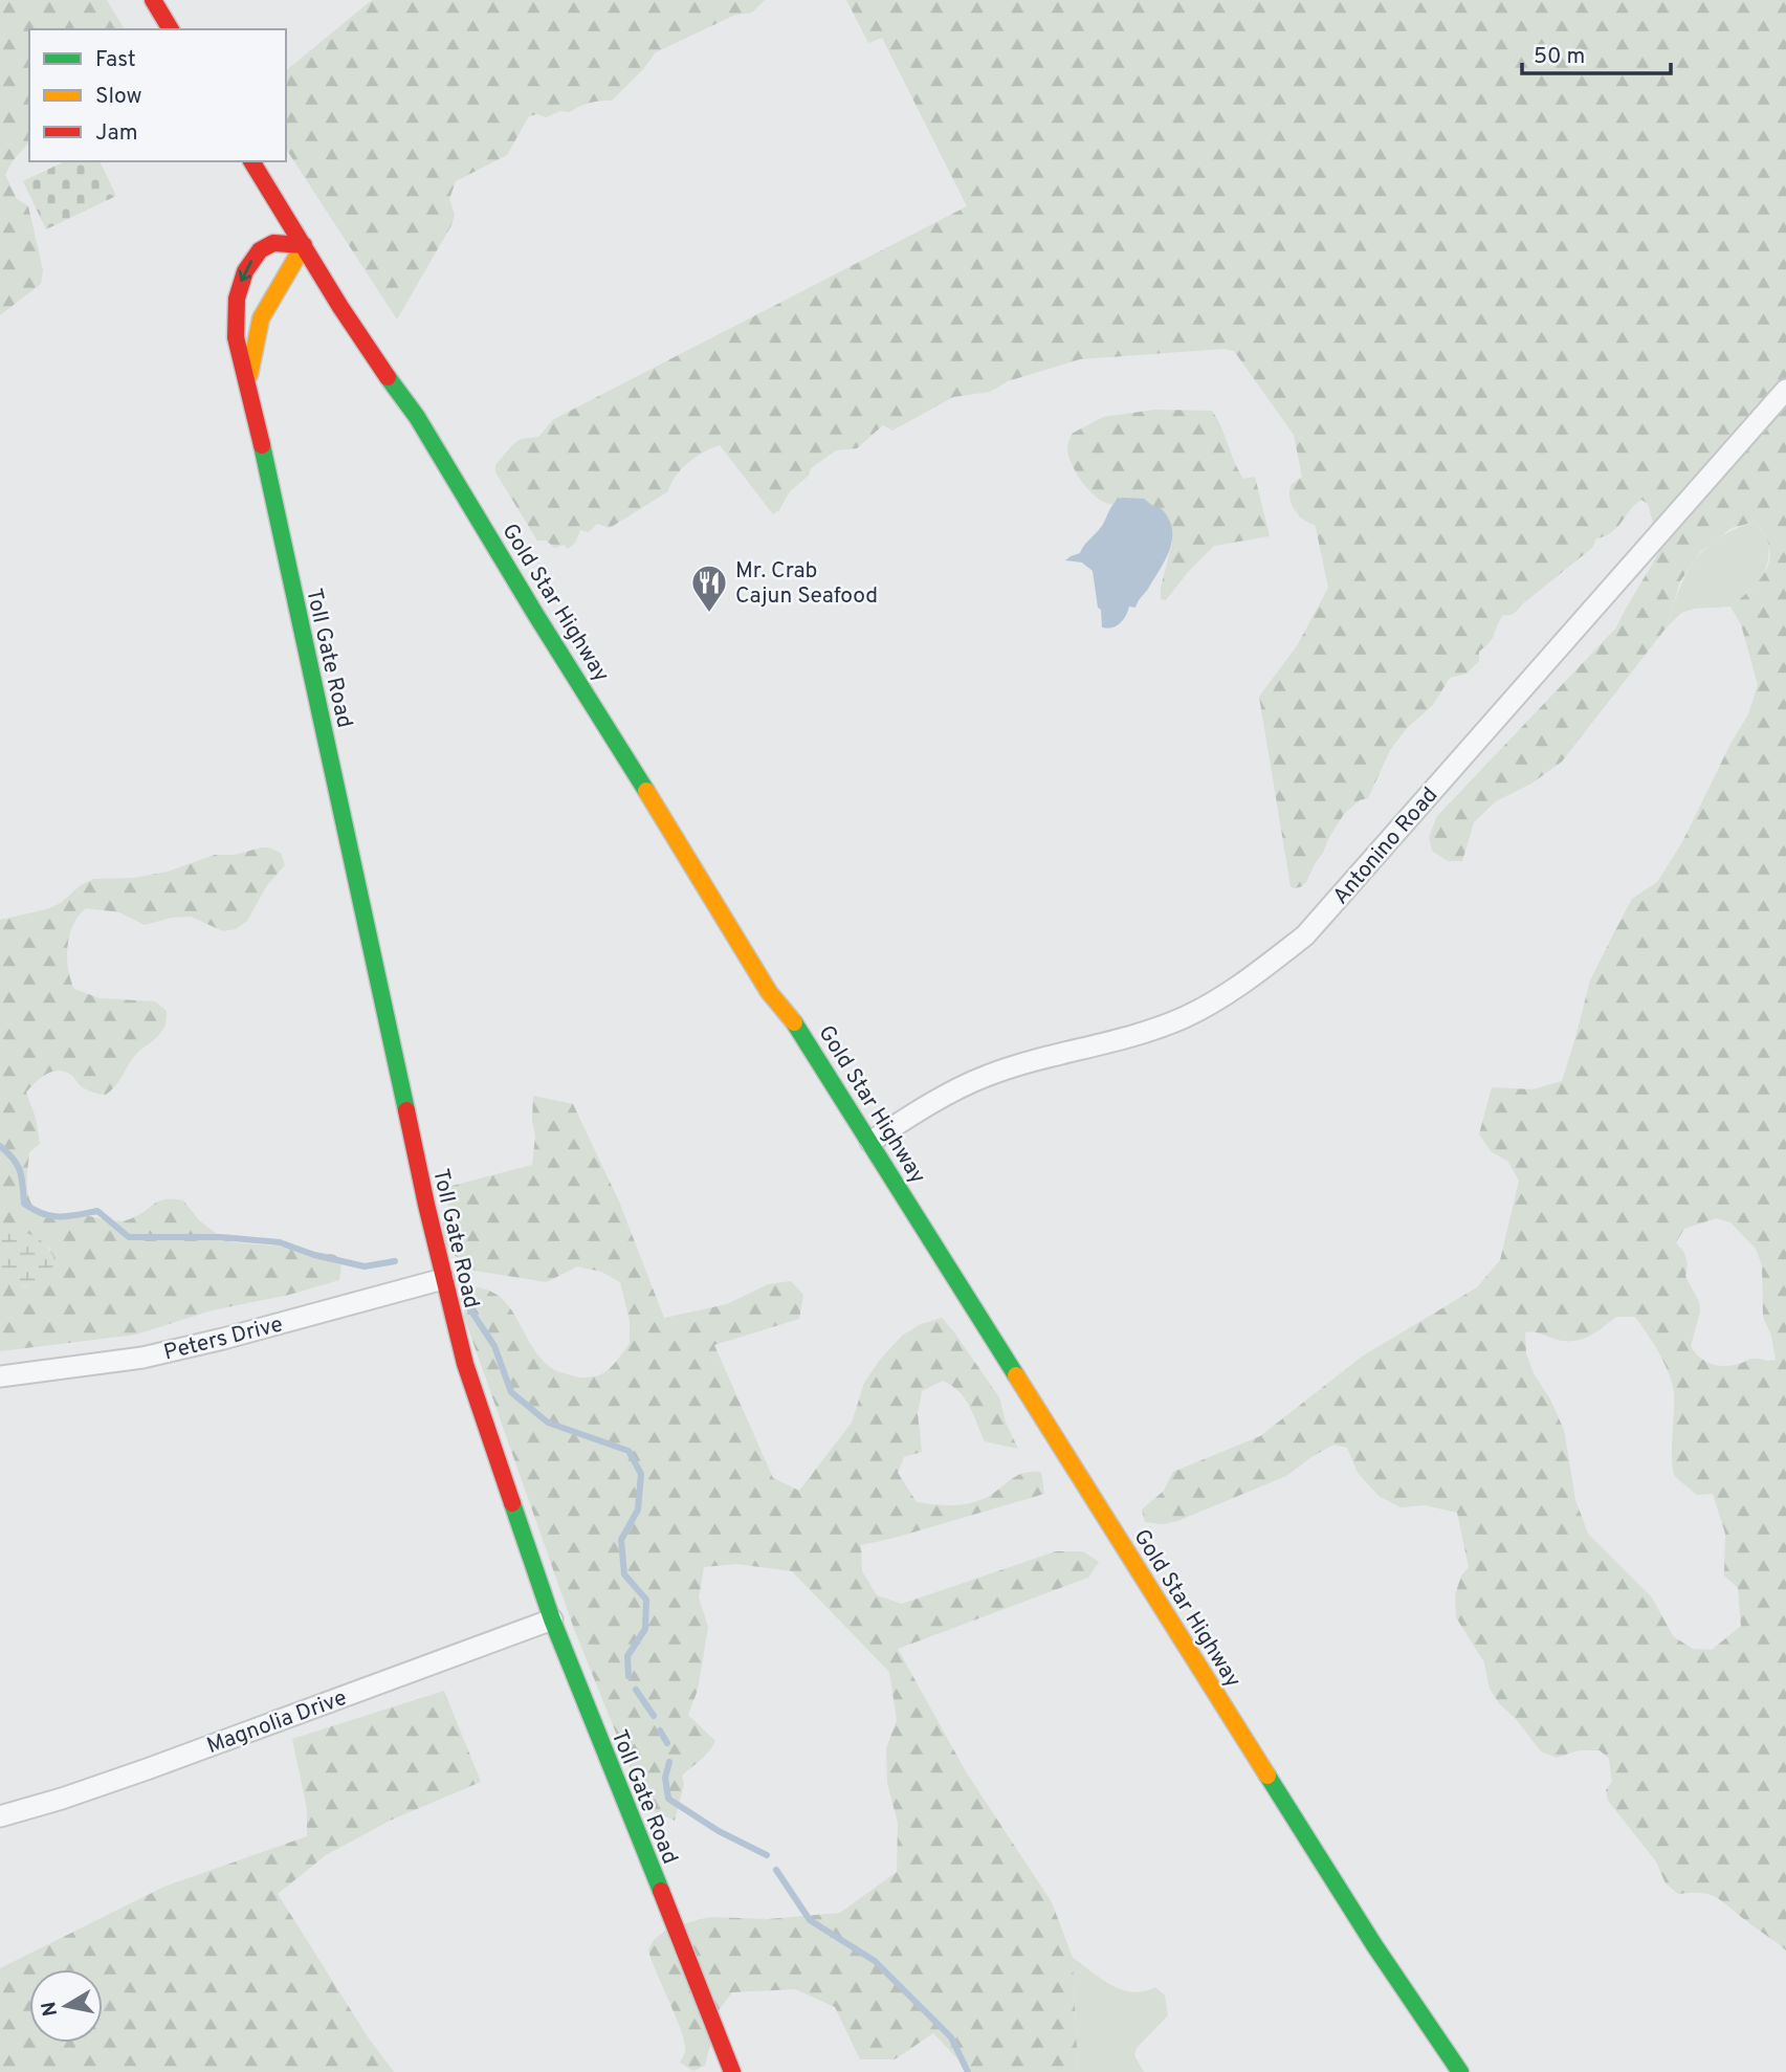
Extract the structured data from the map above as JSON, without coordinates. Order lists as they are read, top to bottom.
{
  "streets": {
    "main road": ["Gold Star Highway", "Toll Gate Road"],
    "street": ["Antonino Road", "Peters Drive", "Magnolia Drive"]
  },
  "crossings": [
    ["Gold Star Highway", "Toll Gate Road"],
    ["Gold Star Highway", "Antonino Road"],
    ["Toll Gate Road", "Peters Drive"],
    ["Toll Gate Road", "Magnolia Drive"]
  ],
  "places": {
    "restaurant": ["Mr. Crab Cajun Seafood"]
  },
  "legend": ["Fast", "Slow", "Jam"],
  "scale_bar": "50 m",
  "north": "left"
}
